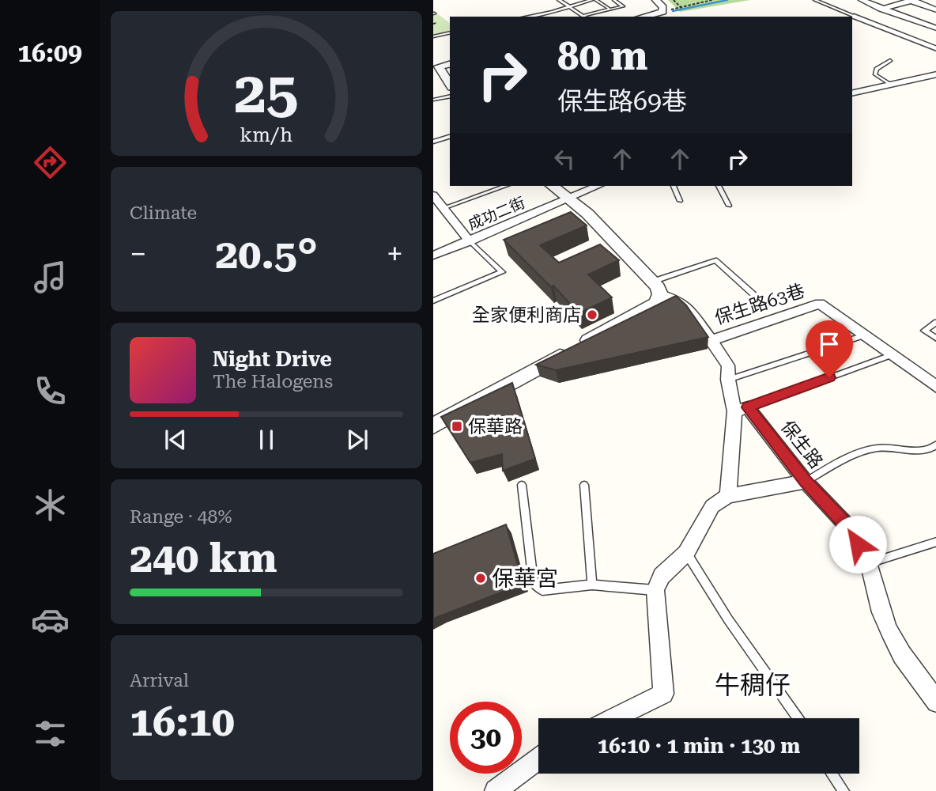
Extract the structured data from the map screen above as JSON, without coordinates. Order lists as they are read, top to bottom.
{
  "streets": {
    "street": ["成功二街", "保生路63巷", "保生路"]
  },
  "crossings": [
    ["成功二街", "保生路"],
    ["保生路63巷", "保生路"]
  ],
  "districts": ["牛稠仔"],
  "places": {
    "other": ["全家便利商店", "保華宮"],
    "transit": ["保華路"]
  },
  "page": {
    "tabs": "16:09",
    "turn": ["80 m", "保生路69巷"],
    "tile": [
      "Climate",
      ["Range · 48%", "240 km"],
      ["Arrival", "16:10"]
    ],
    "heat": ["−", "20.5°", "+"],
    "song": ["Night Drive", "The Halogens"],
    "limit": "30",
    "trip": "16:10 · 1 min · 130 m",
    "gauge": ["25", "km/h"]
  }
}
